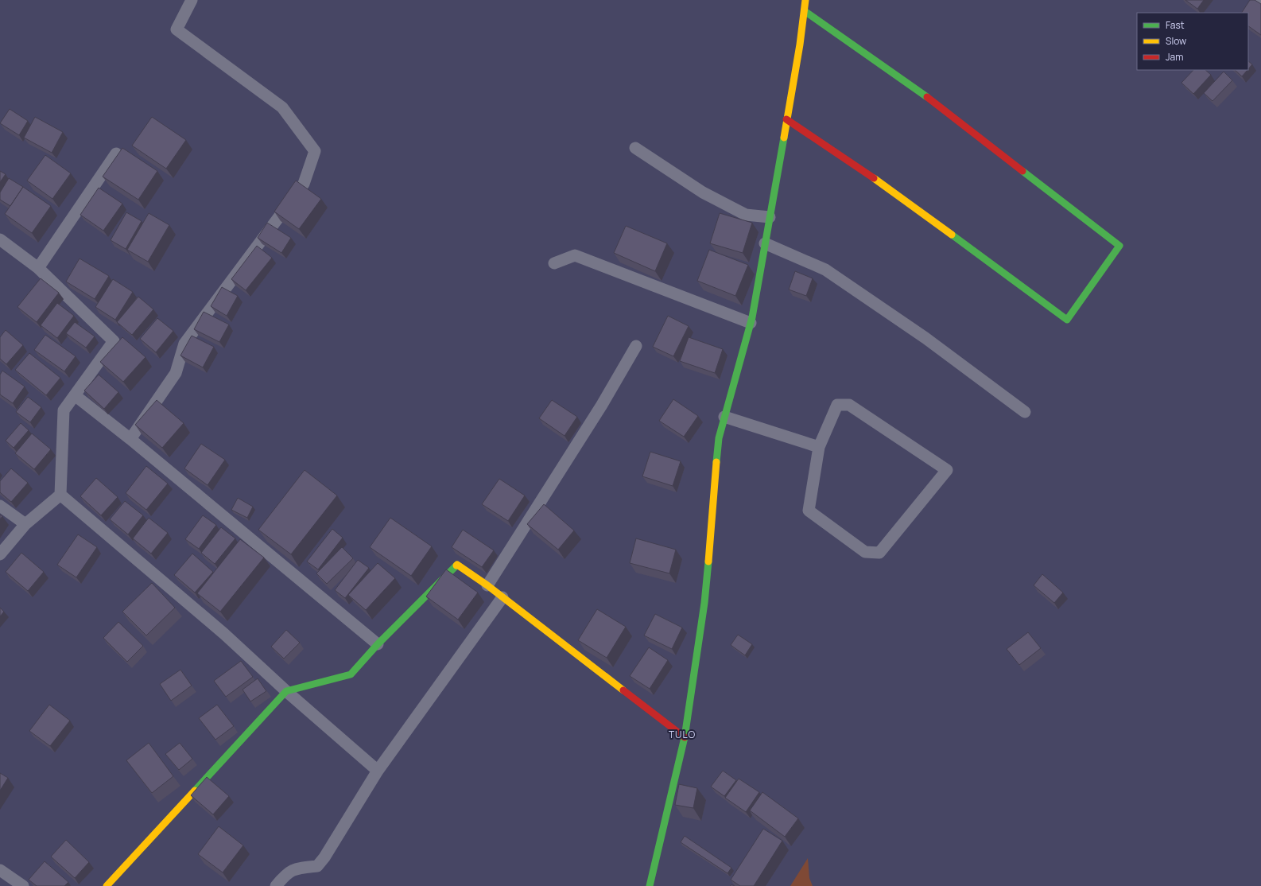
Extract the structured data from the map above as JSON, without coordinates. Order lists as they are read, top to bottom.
{
  "districts": ["TULO"],
  "legend": ["Fast", "Slow", "Jam"]
}
